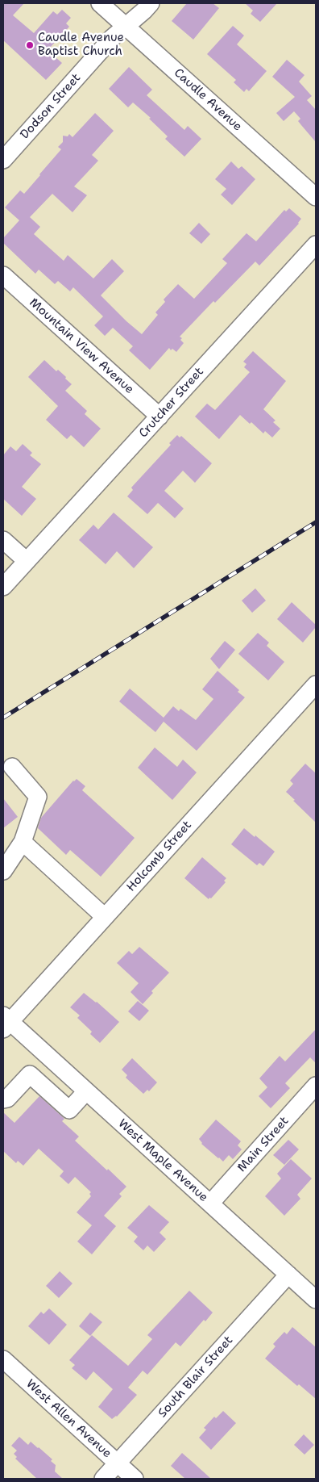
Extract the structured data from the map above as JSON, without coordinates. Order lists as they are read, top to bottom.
{
  "streets": {
    "street": [
      "Caudle Avenue",
      "Dodson Street",
      "Mountain View Avenue",
      "Crutcher Street",
      "Holcomb Street",
      "Main Street",
      "West Maple Avenue",
      "South Blair Street",
      "West Allen Avenue"
    ]
  },
  "crossings": [
    ["Caudle Avenue", "Dodson Street"],
    ["Mountain View Avenue", "Crutcher Street"],
    ["Holcomb Street", "West Maple Avenue"],
    ["Main Street", "West Maple Avenue"],
    ["West Maple Avenue", "South Blair Street"],
    ["South Blair Street", "West Allen Avenue"]
  ],
  "places": ["Caudle Avenue Baptist Church"]
}
